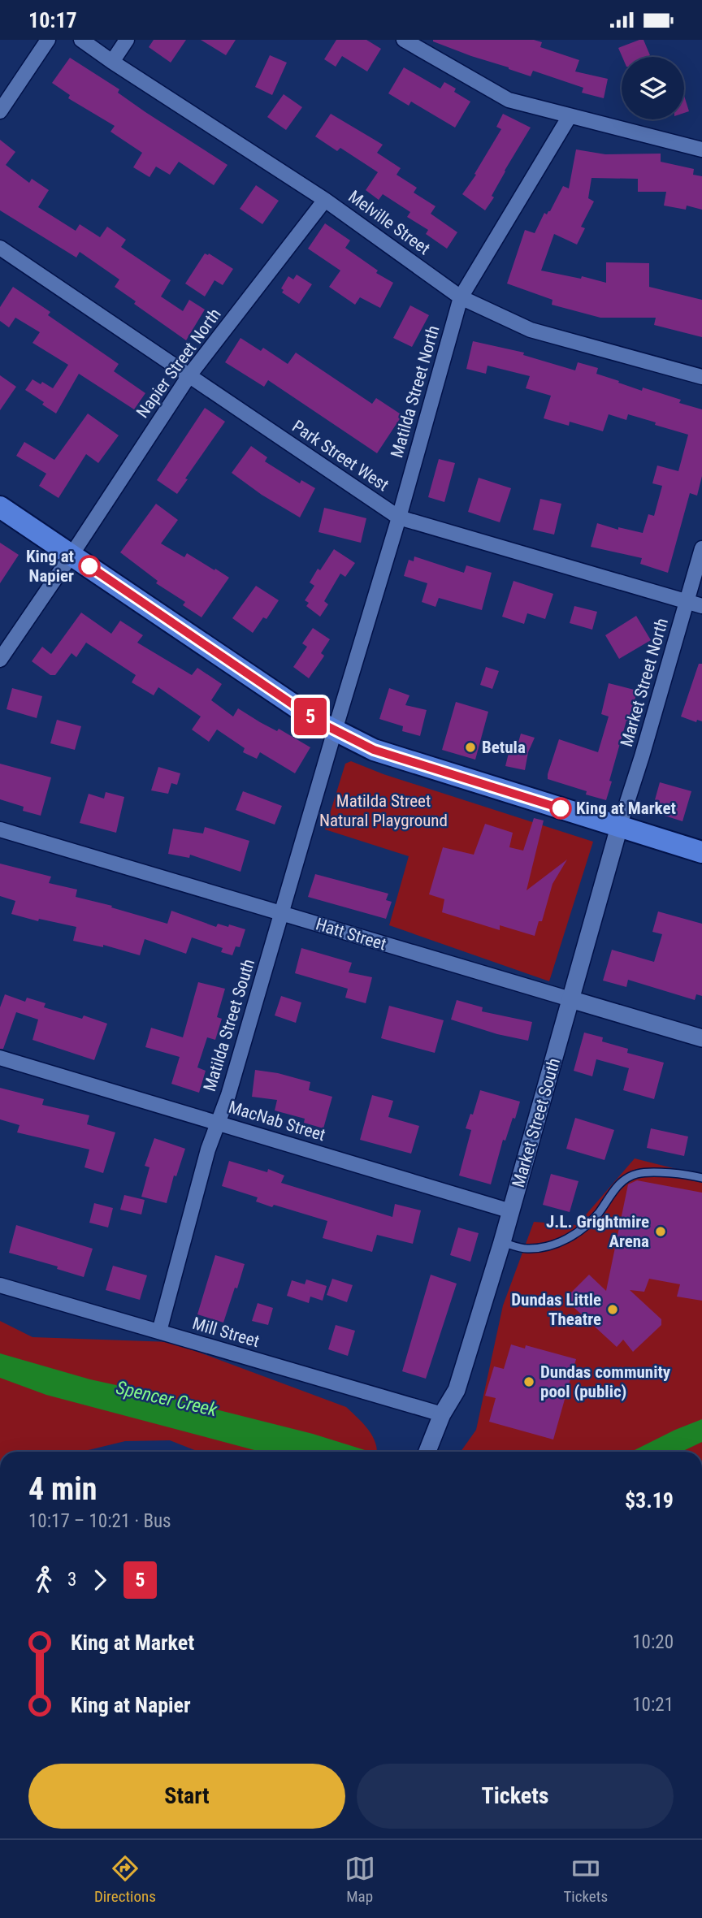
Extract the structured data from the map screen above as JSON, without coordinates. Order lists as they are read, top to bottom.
{
  "streets": {
    "street": [
      "Melville Street",
      "Napier Street North",
      "Matilda Street North",
      "Park Street West",
      "Market Street North",
      "Hatt Street",
      "Matilda Street South",
      "MacNab Street",
      "Market Street South",
      "Mill Street"
    ]
  },
  "crossings": [
    ["Melville Street", "Napier Street North"],
    ["Melville Street", "Matilda Street North"],
    ["Napier Street North", "Park Street West"],
    ["Matilda Street North", "Park Street West"],
    ["Matilda Street North", "Matilda Street South"],
    ["Park Street West", "Market Street North"],
    ["Market Street North", "Market Street South"],
    ["Hatt Street", "Matilda Street South"],
    ["Hatt Street", "Market Street South"],
    ["Matilda Street South", "MacNab Street"],
    ["Matilda Street South", "Mill Street"],
    ["MacNab Street", "Market Street South"],
    ["Market Street South", "Mill Street"]
  ],
  "water": ["Spencer Creek"],
  "parks": ["Matilda Street Natural Playground"],
  "places": [
    "King at Napier",
    "Betula",
    "King at Market",
    "J.L. Grightmire Arena",
    "Dundas Little Theatre",
    "Dundas community pool (public)"
  ],
  "lines": ["bus line 5"],
  "page": {
    "status": "10:17",
    "on_map": "5",
    "heading": ["4 min", "10:17 – 10:21 · Bus", "$3.19"],
    "legs": ["3", "5"],
    "list": [
      {
        "name": "King at Market",
        "value": "10:20"
      },
      {
        "name": "King at Napier",
        "value": "10:21"
      }
    ],
    "buttons": ["Start", "Tickets"],
    "tabs": ["Directions", "Map", "Tickets"]
  }
}
